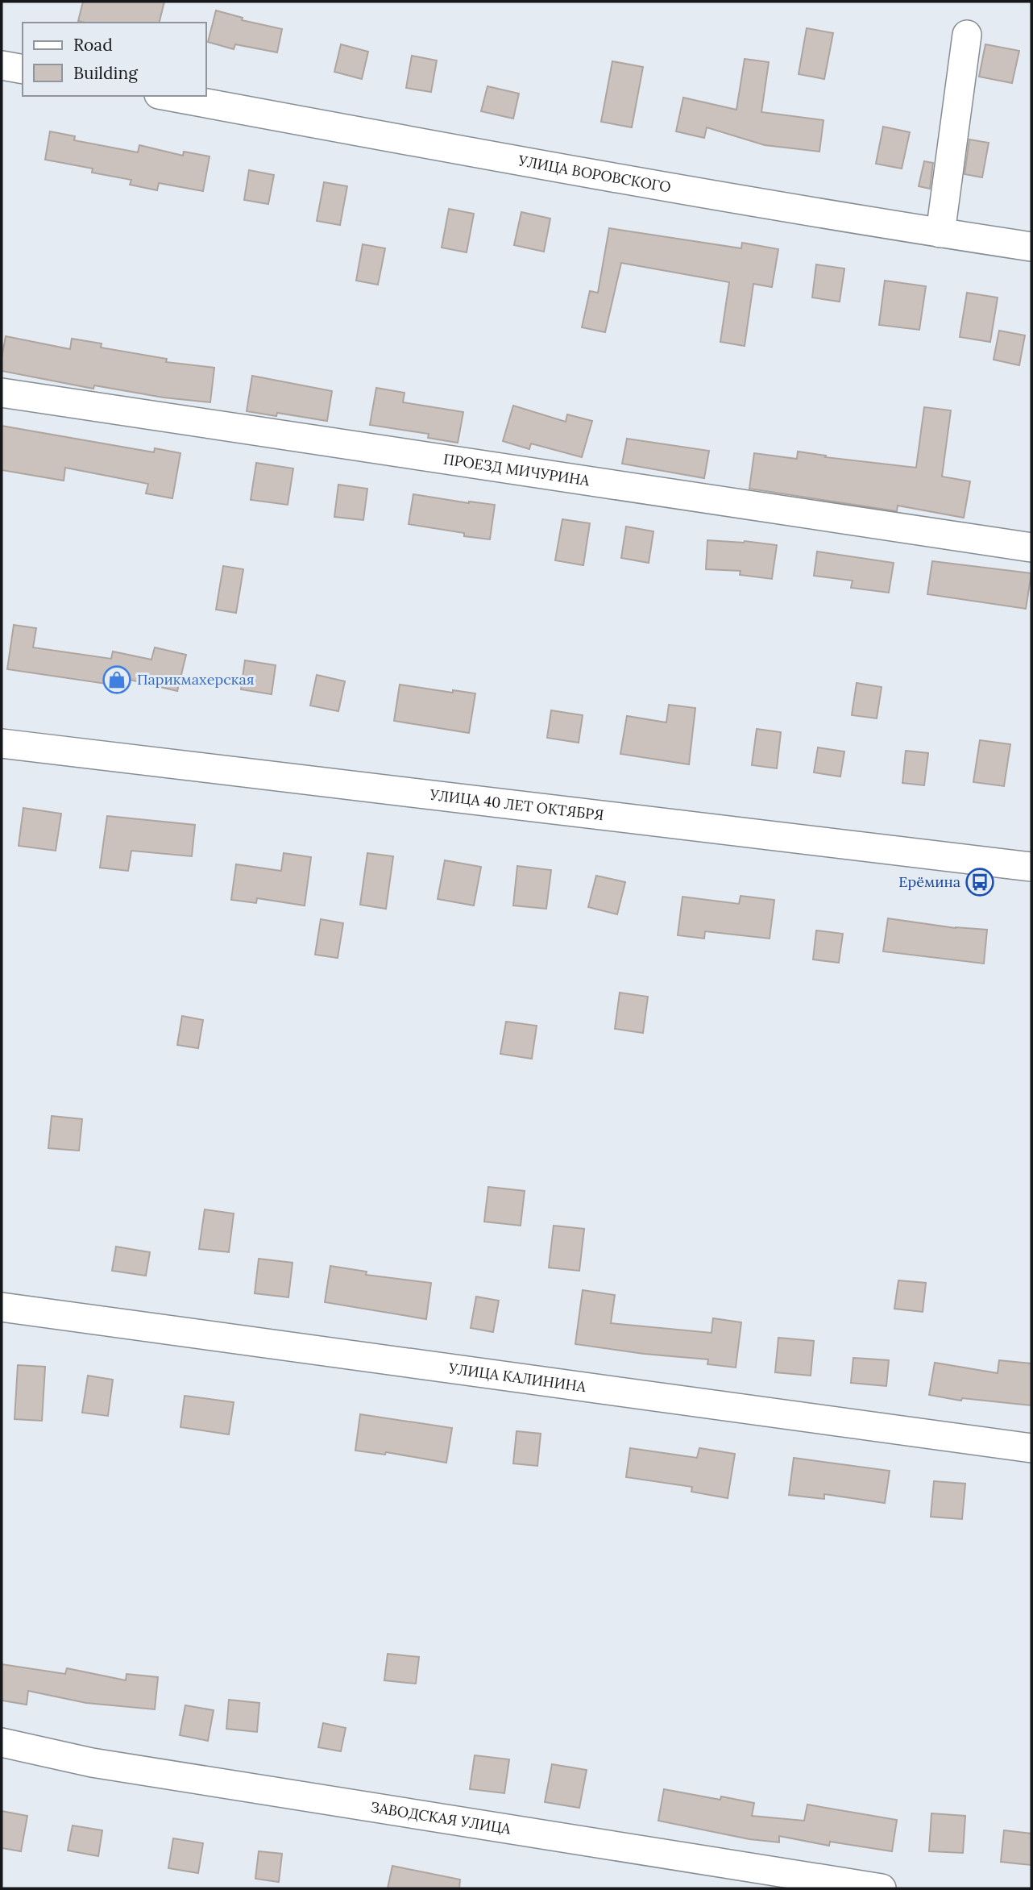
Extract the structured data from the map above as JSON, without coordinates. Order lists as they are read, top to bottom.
{
  "streets": {
    "street": [
      "УЛИЦА ВОРОВСКОГО",
      "ПРОЕЗД МИЧУРИНА",
      "УЛИЦА 40 ЛЕТ ОКТЯБРЯ",
      "УЛИЦА КАЛИНИНА",
      "ЗАВОДСКАЯ УЛИЦА"
    ]
  },
  "places": {
    "shop": ["Парикмахерская"],
    "bus stop": ["Ерёмина"]
  },
  "legend": ["Road", "Building"]
}
